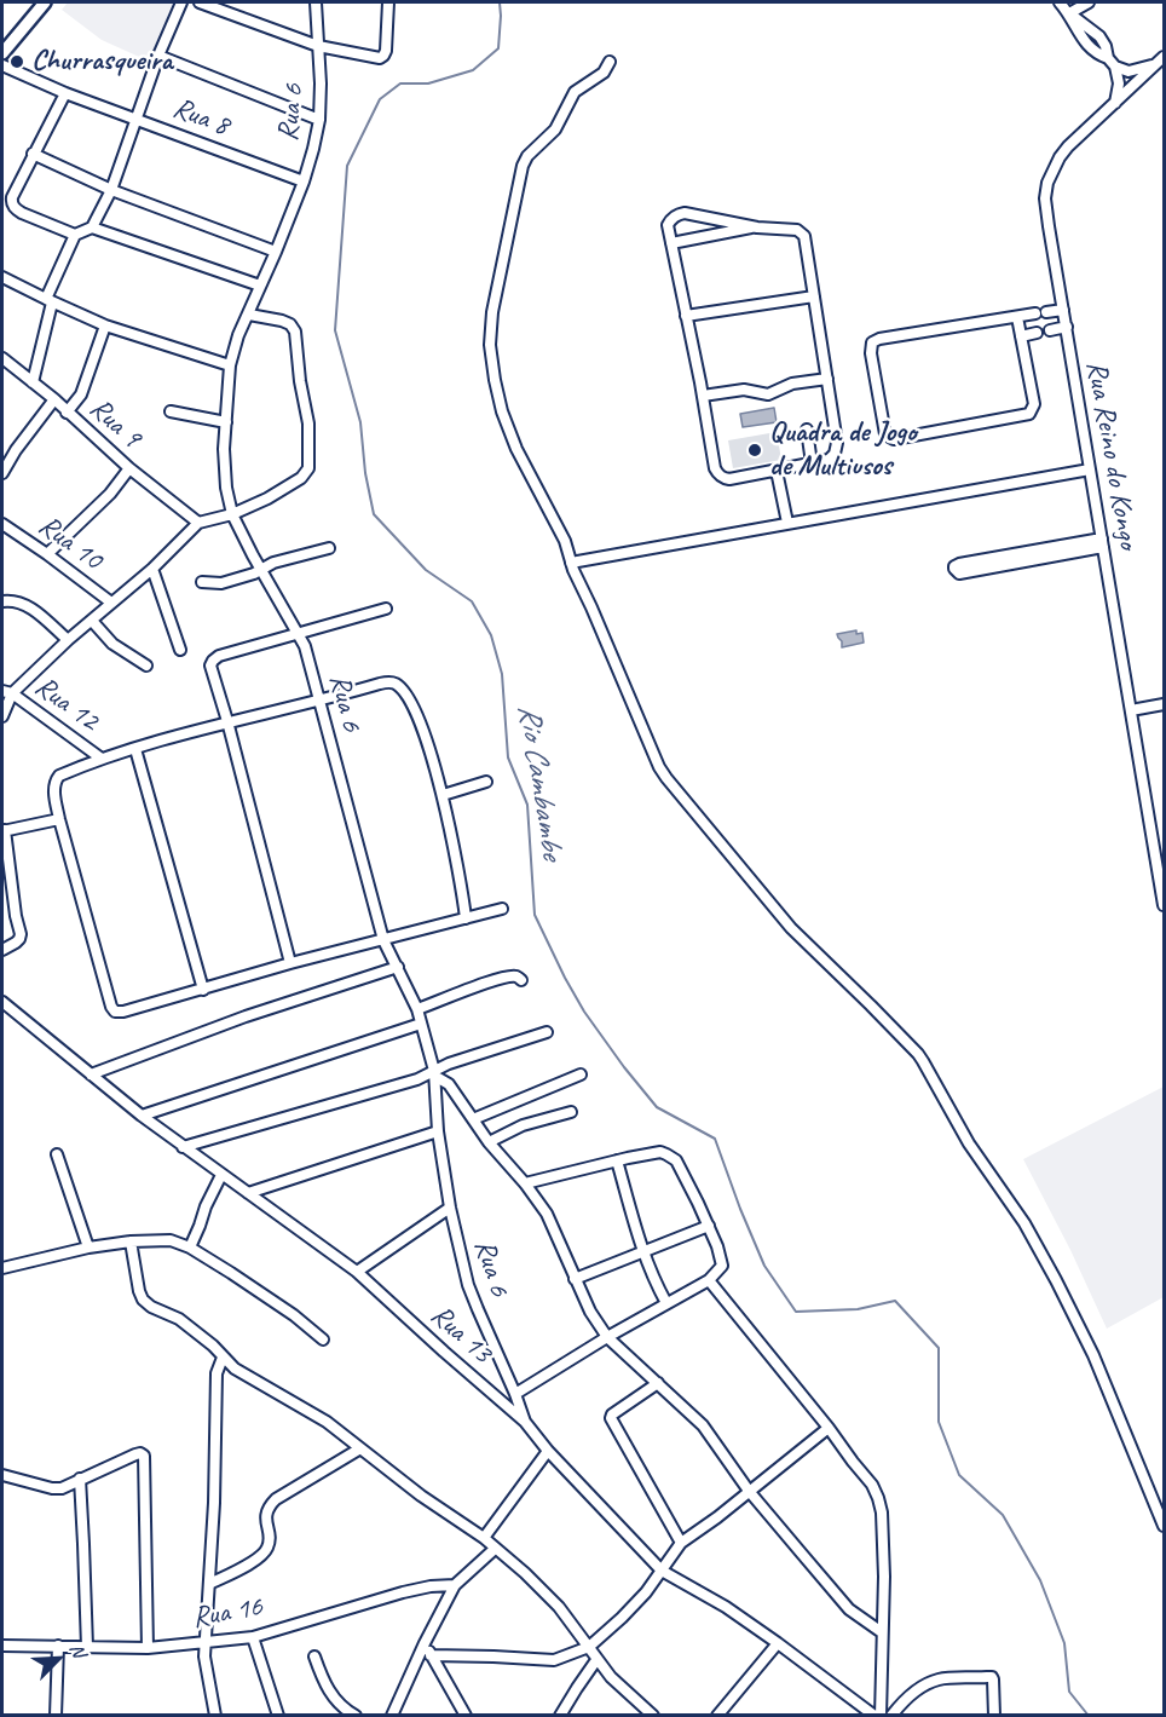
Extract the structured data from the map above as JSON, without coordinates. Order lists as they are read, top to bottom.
{
  "streets": {
    "street": [
      "Rua 6",
      "Rua 8",
      "Rua 9",
      "Rua Reino do Kongo",
      "Rua 10",
      "Rua 12",
      "Rua 13",
      "Rua 16"
    ]
  },
  "crossings": [
    ["Rua 6", "Rua 8"],
    ["Rua 6", "Rua 13"]
  ],
  "water": ["Rio Cambambe"],
  "places": ["Churrasqueira", "Quadra de Jogo de Multiusos"],
  "north": "top right"
}
